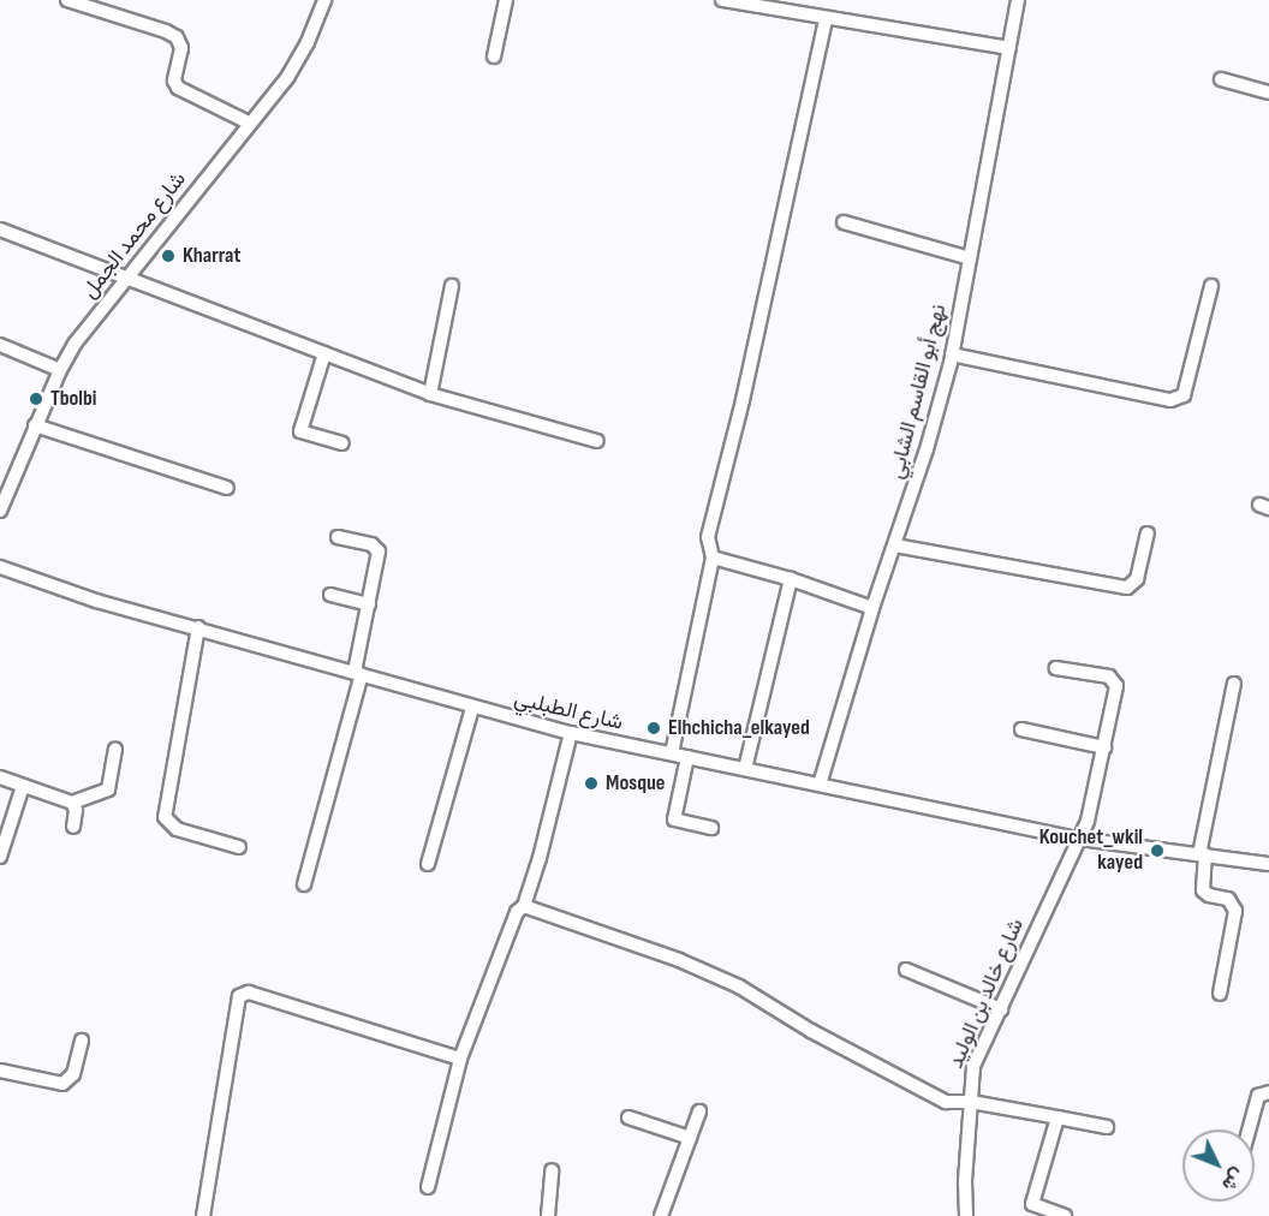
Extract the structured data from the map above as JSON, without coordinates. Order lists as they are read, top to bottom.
{
  "streets": {
    "street": [
      "شارع محمد الجمل",
      "نهج أبو القاسم الشابي",
      "شارع الطبلبي",
      "شارع خالد بن الوليد"
    ]
  },
  "crossings": [
    ["نهج أبو القاسم الشابي", "شارع الطبلبي"],
    ["شارع الطبلبي", "شارع خالد بن الوليد"]
  ],
  "places": [
    "Kharrat",
    "Tbolbi",
    "Elhchicha_elkayed",
    "Mosque",
    "Kouchet_wkil kayed"
  ],
  "north": "bottom right"
}
